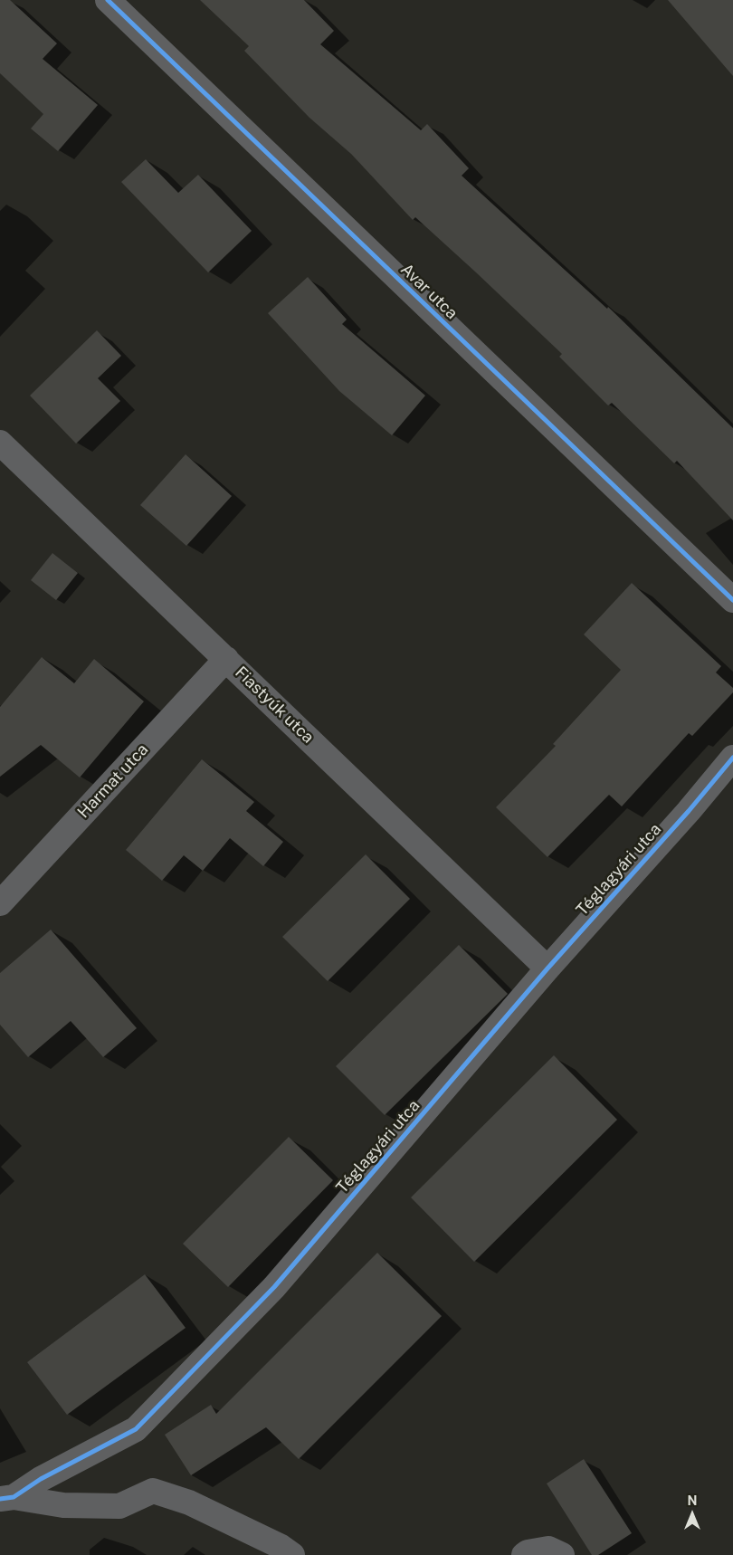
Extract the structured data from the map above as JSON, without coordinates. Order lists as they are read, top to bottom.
{
  "streets": {
    "street": [
      "Avar utca",
      "Fiastyúk utca",
      "Harmat utca",
      "Téglagyári utca"
    ]
  },
  "crossings": [
    ["Fiastyúk utca", "Harmat utca"],
    ["Fiastyúk utca", "Téglagyári utca"]
  ],
  "north": "top"
}
